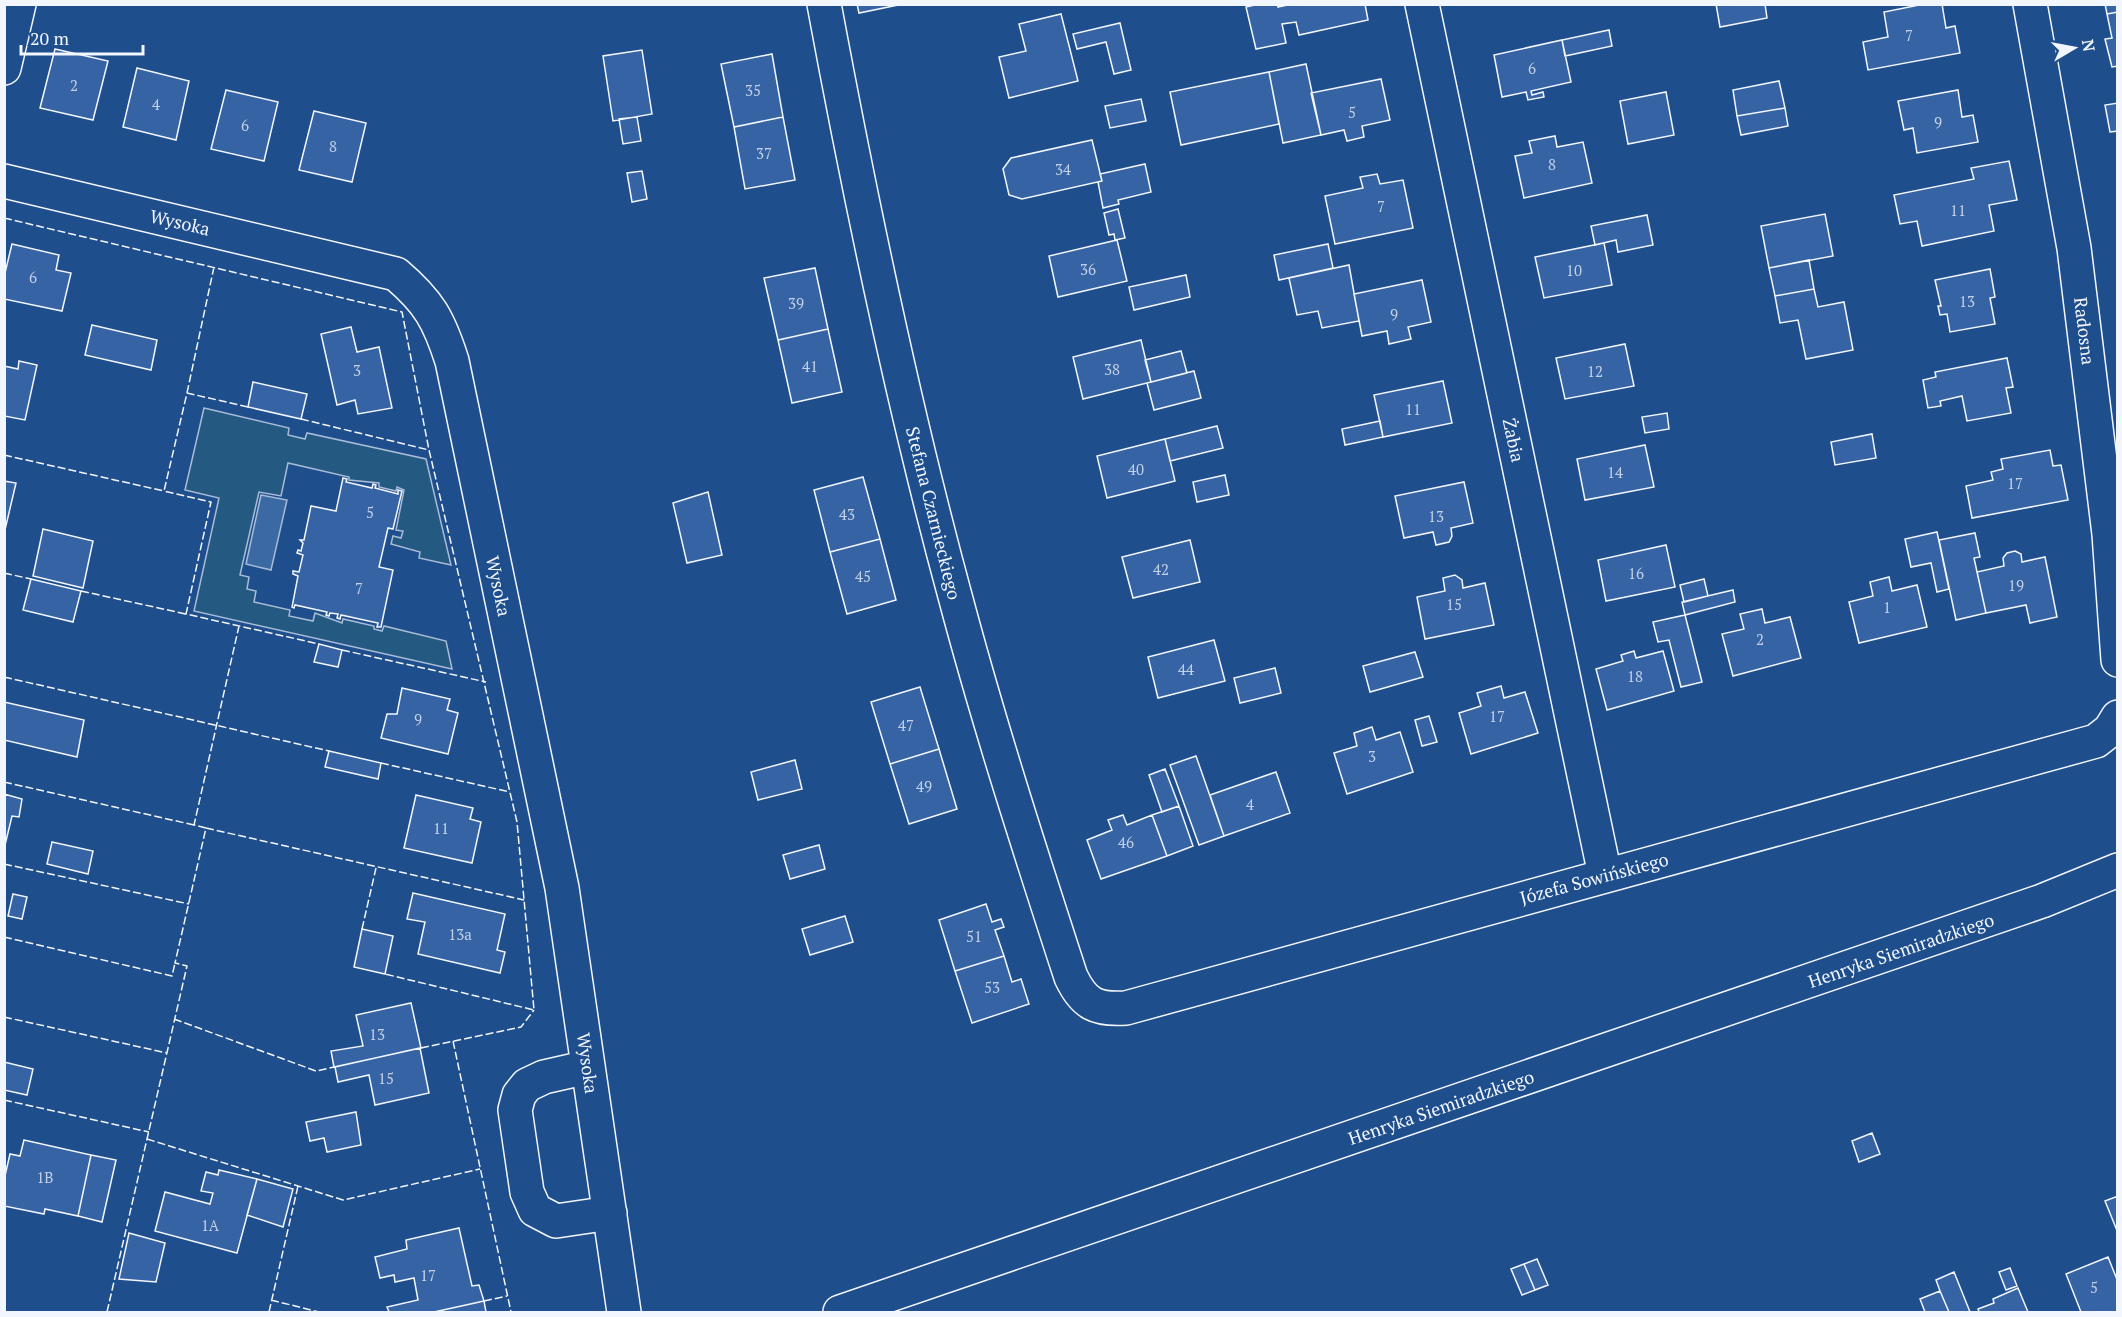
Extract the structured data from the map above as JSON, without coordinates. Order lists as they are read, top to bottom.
{
  "streets": {
    "street": [
      "Wysoka",
      "Radosna",
      "Żabia",
      "Stefana Czarnieckiego",
      "Józefa Sowińskiego",
      "Henryka Siemiradzkiego"
    ]
  },
  "crossings": [
    ["Żabia", "Józefa Sowińskiego"],
    ["Stefana Czarnieckiego", "Józefa Sowińskiego"]
  ],
  "house_numbers": [
    "7",
    "6",
    "2",
    "35",
    "4",
    "5",
    "9",
    "6",
    "8",
    "37",
    "8",
    "34",
    "7",
    "11",
    "36",
    "10",
    "6",
    "13",
    "39",
    "9",
    "41",
    "38",
    "3",
    "12",
    "11",
    "40",
    "14",
    "17",
    "5",
    "43",
    "13",
    "42",
    "16",
    "45",
    "19",
    "7",
    "15",
    "1",
    "2",
    "44",
    "18",
    "17",
    "9",
    "47",
    "3",
    "49",
    "4",
    "11",
    "46",
    "13a",
    "51",
    "53",
    "13",
    "15",
    "1B",
    "1A",
    "17",
    "5"
  ],
  "scale_bar": "20 m",
  "north": "right"
}
